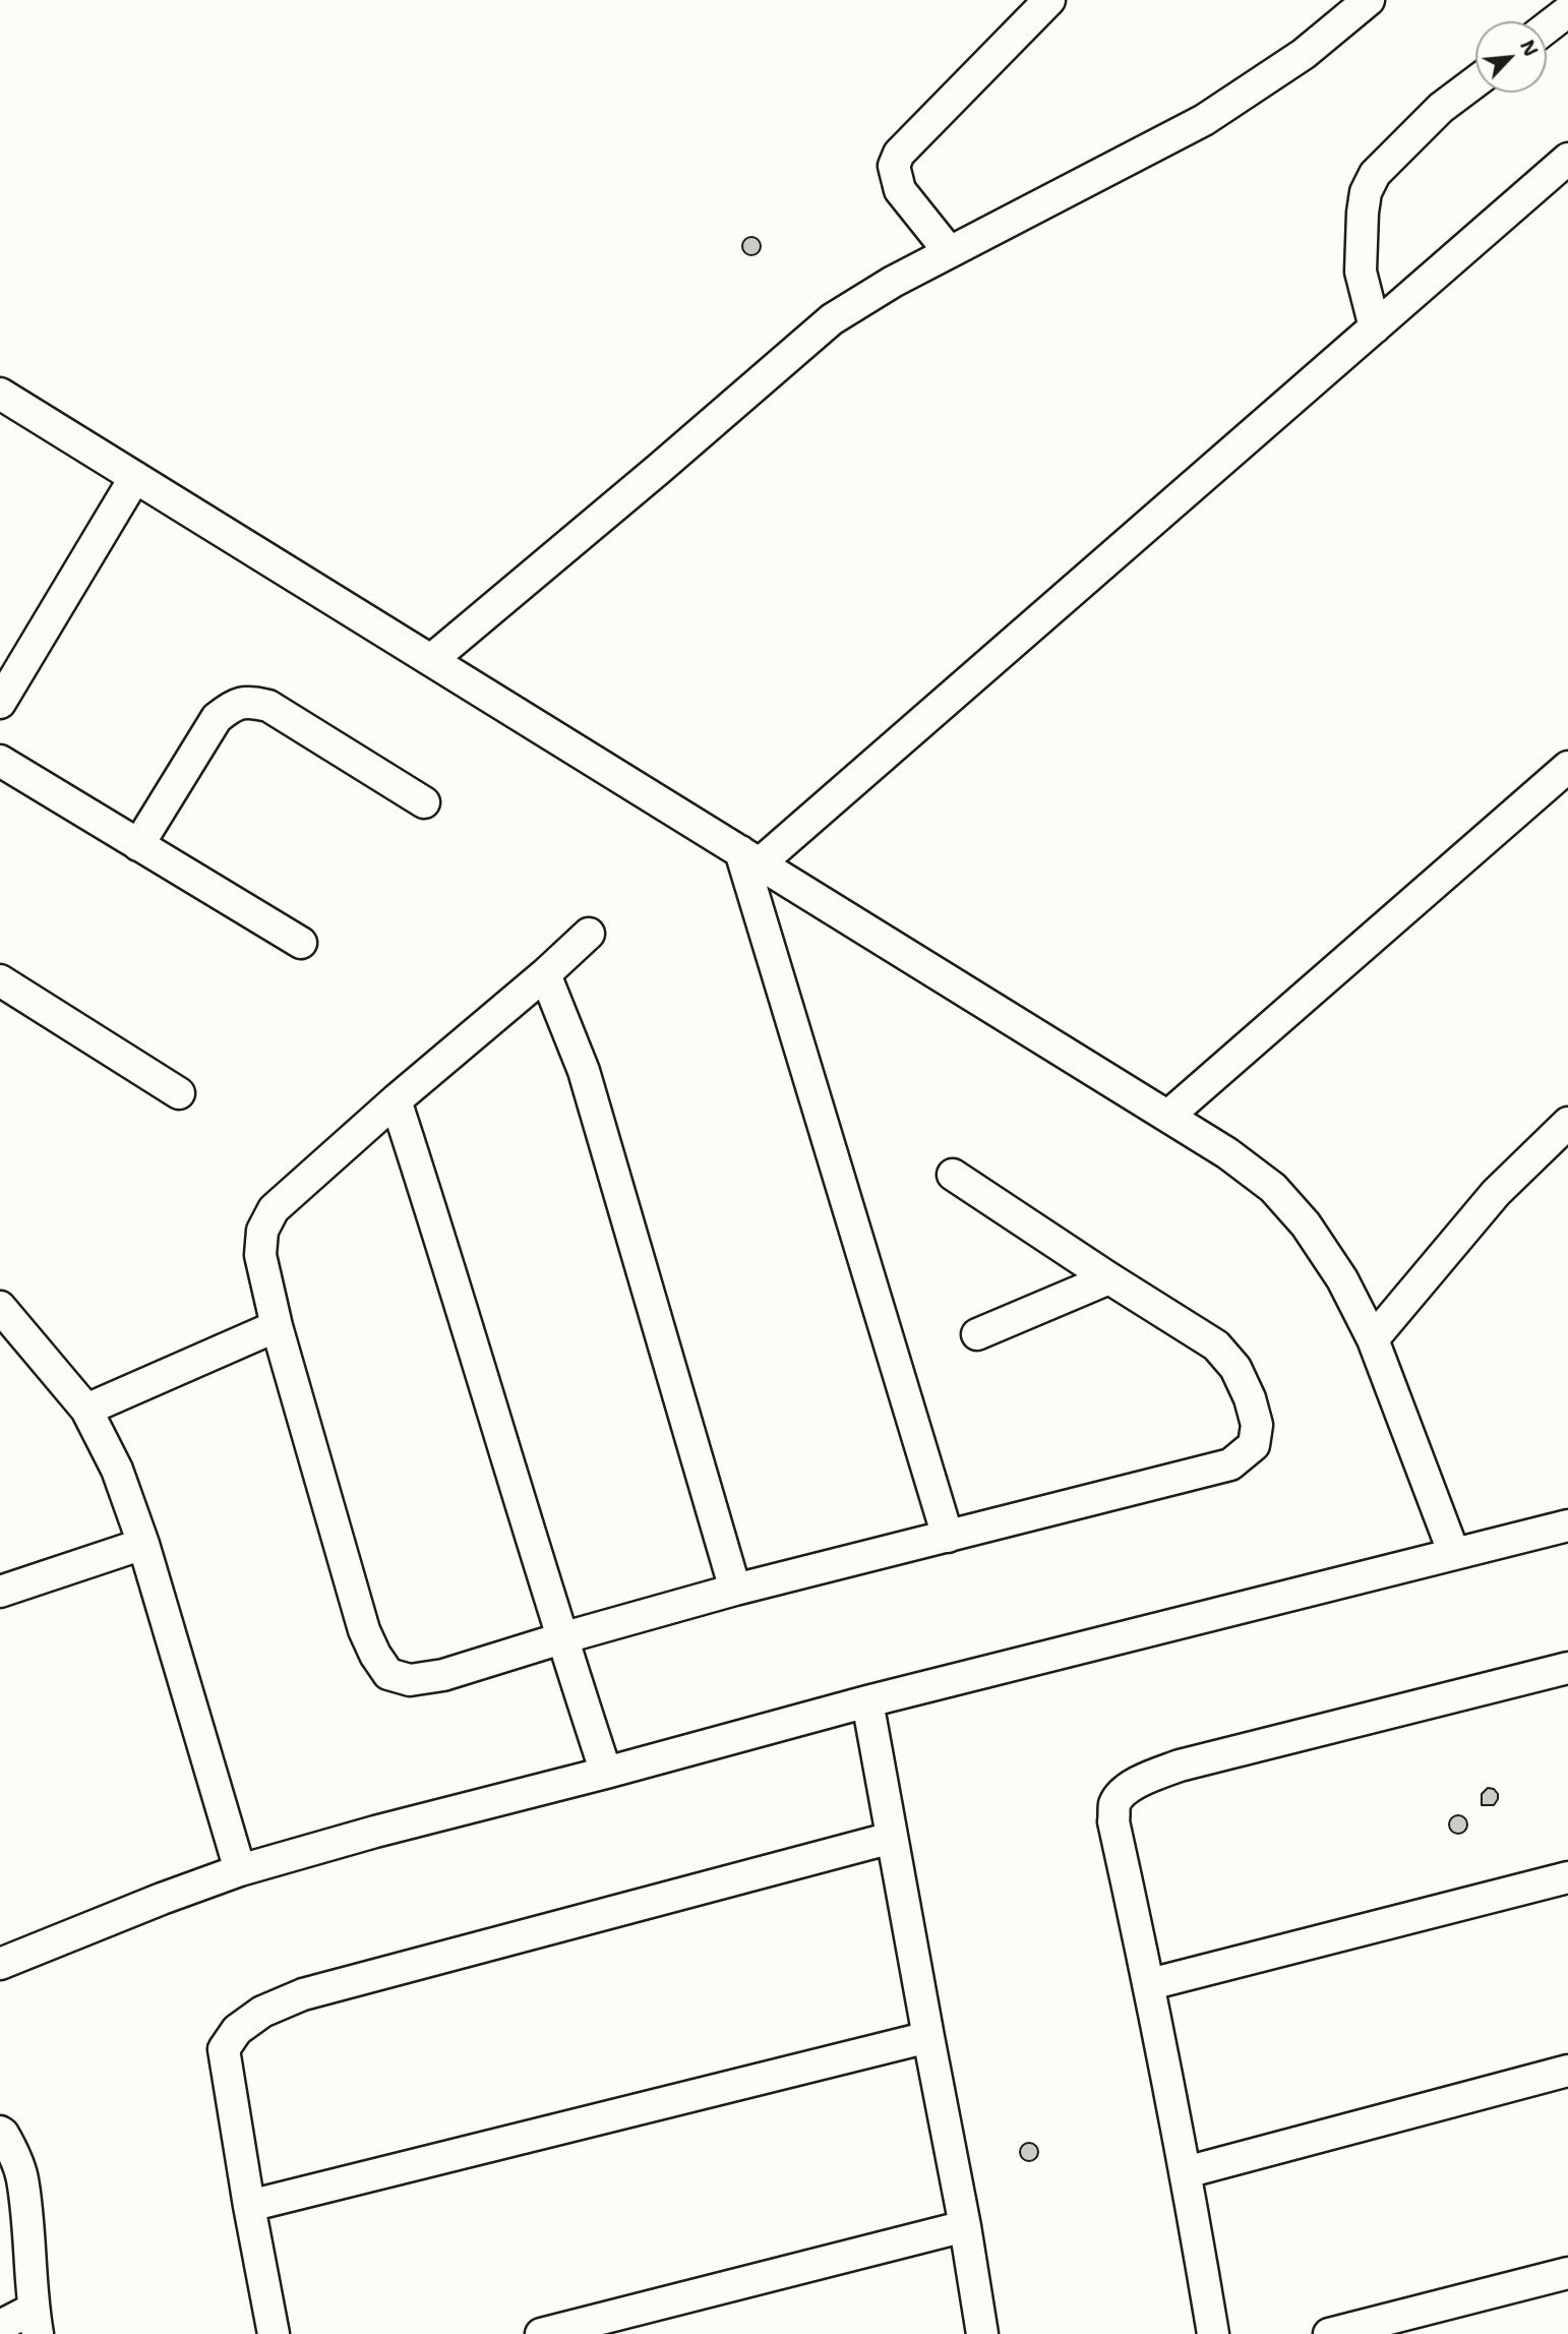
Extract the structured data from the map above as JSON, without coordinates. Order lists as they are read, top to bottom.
{
  "north": "top right"
}
